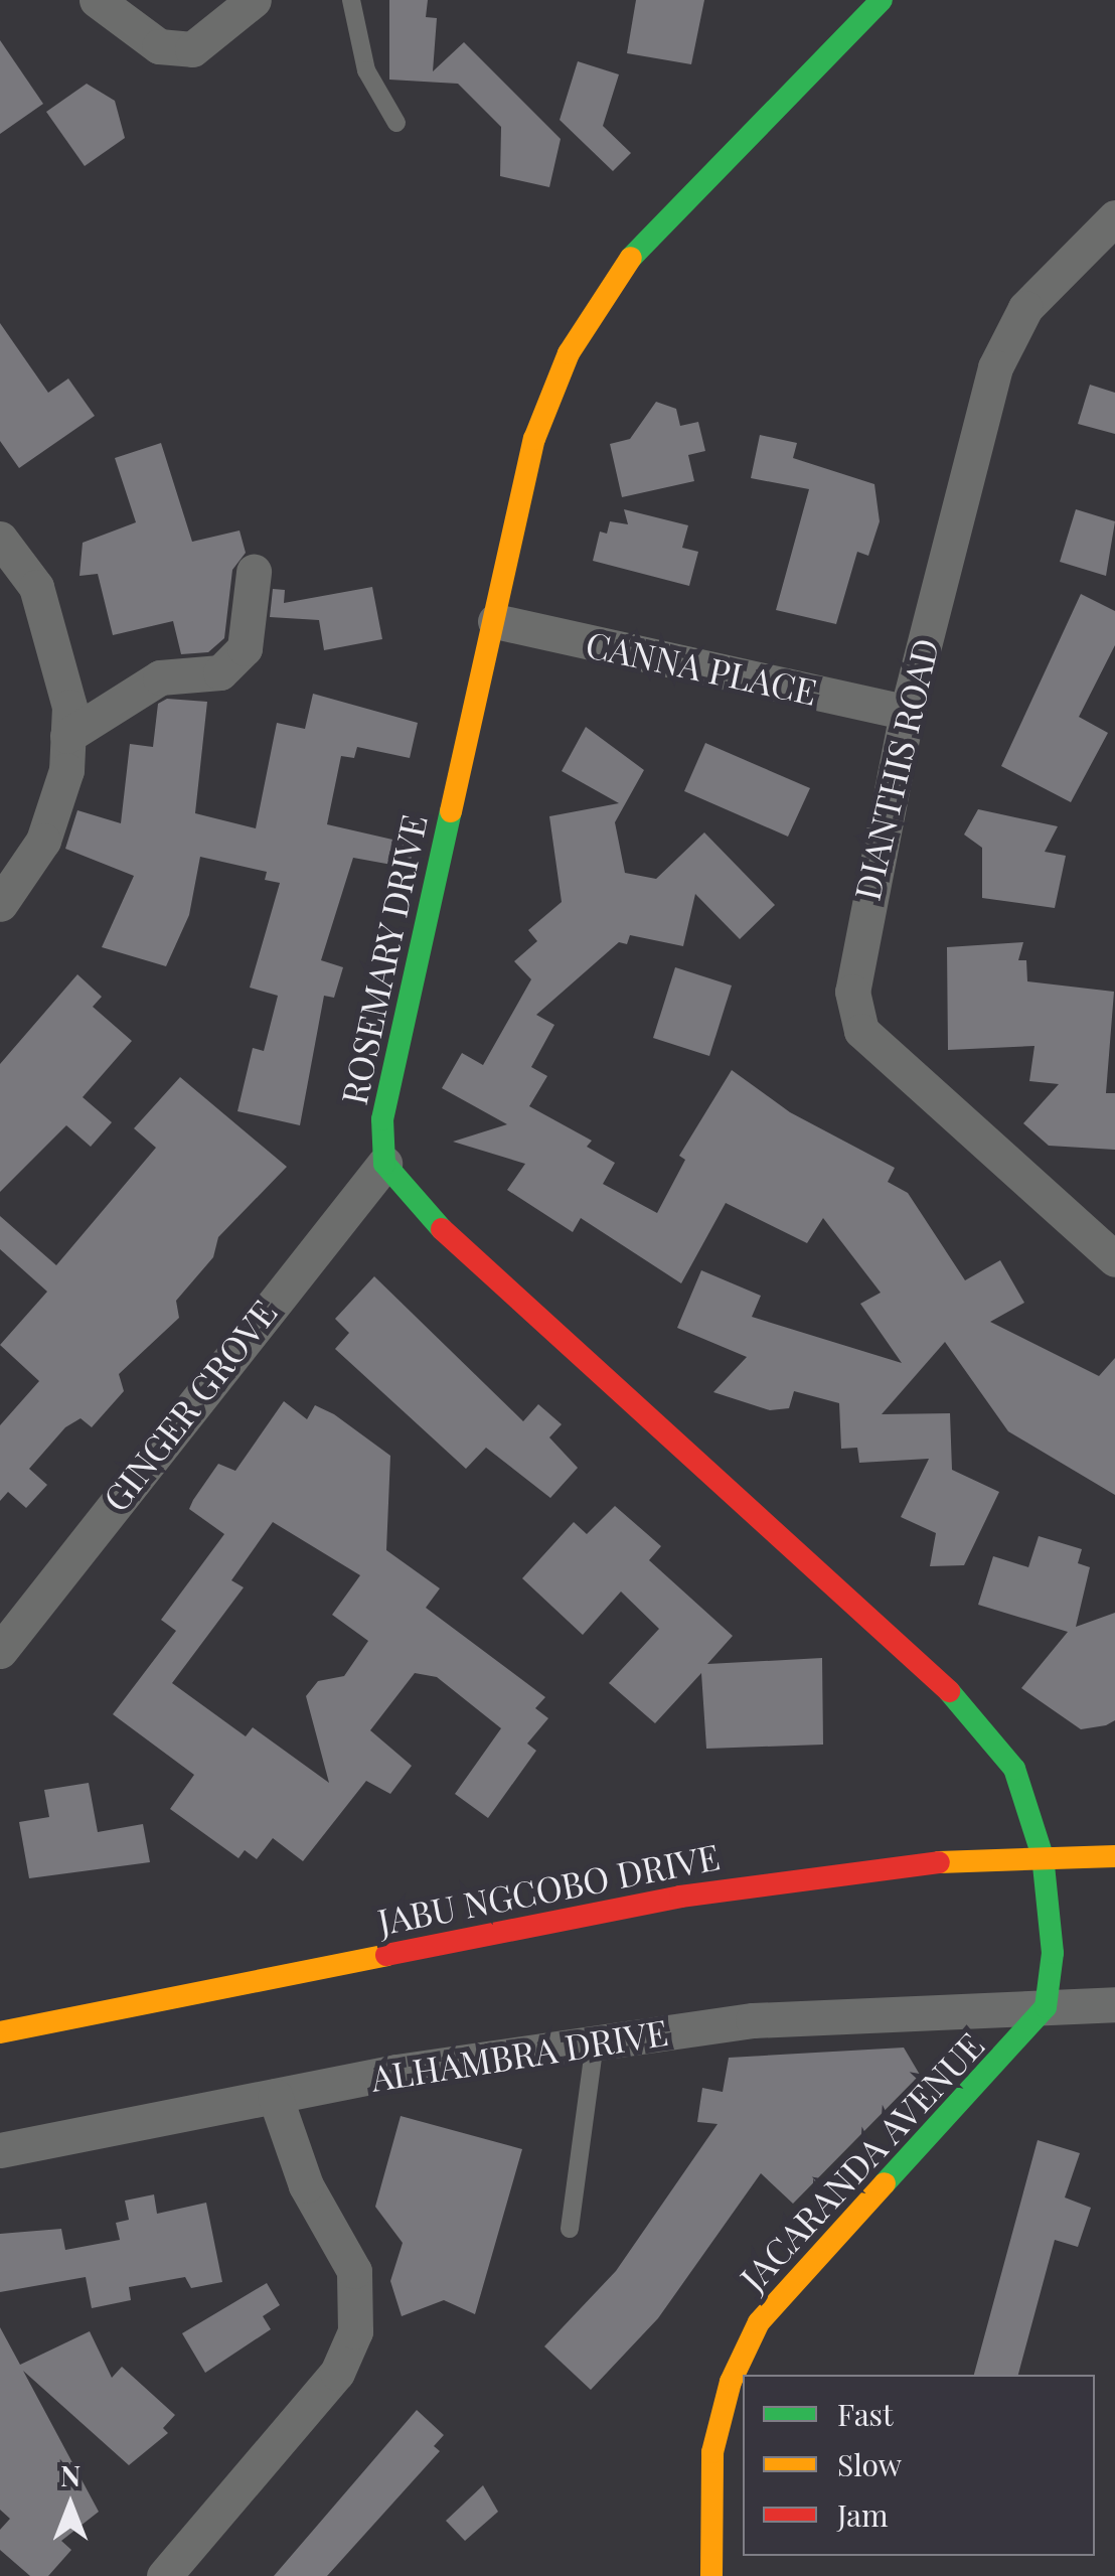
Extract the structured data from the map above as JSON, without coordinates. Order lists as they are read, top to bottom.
{
  "streets": {
    "street": [
      "CANNA PLACE",
      "DIANTHIS ROAD",
      "ROSEMARY DRIVE",
      "GINGER GROVE",
      "JABU NGCOBO DRIVE",
      "ALHAMBRA DRIVE",
      "JACARANDA AVENUE"
    ]
  },
  "crossings": [
    ["CANNA PLACE", "DIANTHIS ROAD"],
    ["CANNA PLACE", "ROSEMARY DRIVE"],
    ["ROSEMARY DRIVE", "GINGER GROVE"],
    ["ALHAMBRA DRIVE", "JACARANDA AVENUE"]
  ],
  "legend": ["Fast", "Slow", "Jam"],
  "north": "top"
}
